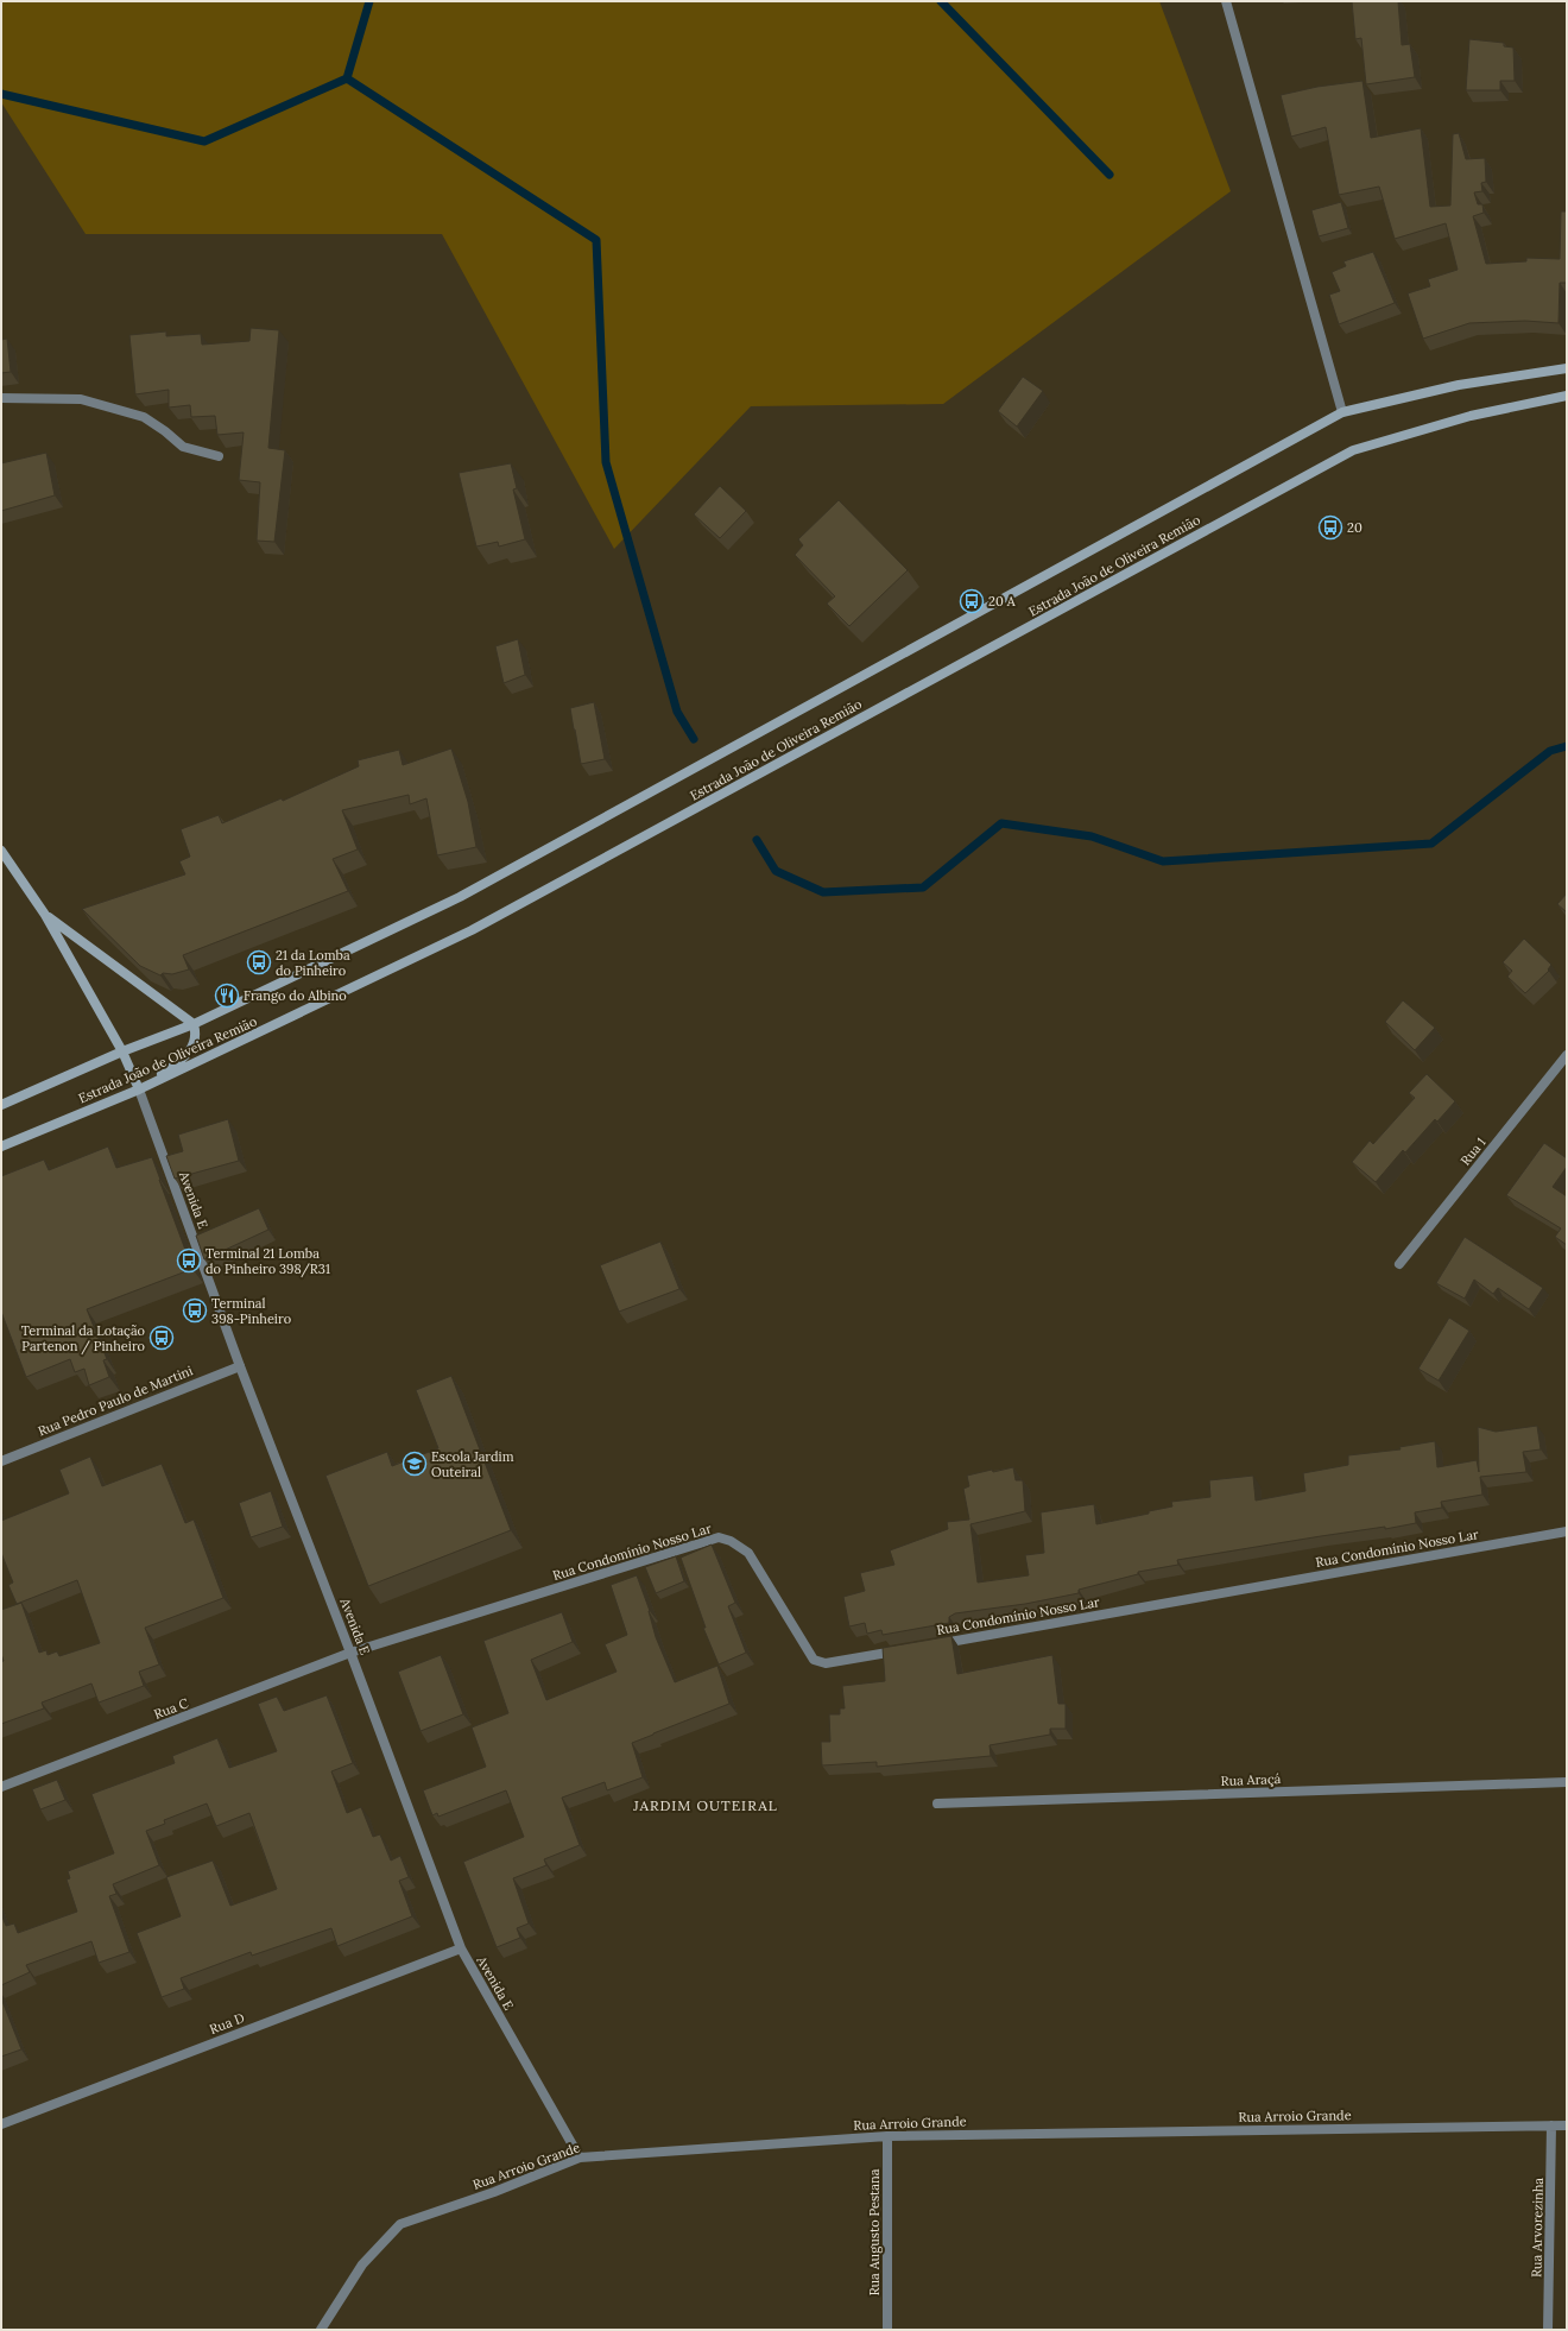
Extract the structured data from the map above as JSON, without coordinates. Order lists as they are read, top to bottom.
{
  "streets": {
    "main road": ["Estrada João de Oliveira Remião"],
    "street": [
      "Rua 1",
      "Avenida E",
      "Rua Pedro Paulo de Martini",
      "Rua Condomínio Nosso Lar",
      "Rua C",
      "Rua Araçá",
      "Rua D",
      "Rua Arroio Grande",
      "Rua Arvorezinha",
      "Rua Augusto Pestana"
    ]
  },
  "crossings": [
    ["Estrada João de Oliveira Remião", "Avenida E"],
    ["Avenida E", "Rua Pedro Paulo de Martini"],
    ["Avenida E", "Rua Condomínio Nosso Lar"],
    ["Avenida E", "Rua C"],
    ["Avenida E", "Rua D"],
    ["Avenida E", "Rua Arroio Grande"],
    ["Rua Condomínio Nosso Lar", "Rua C"],
    ["Rua Arroio Grande", "Rua Arvorezinha"],
    ["Rua Arroio Grande", "Rua Augusto Pestana"]
  ],
  "districts": ["JARDIM OUTEIRAL"],
  "places": {
    "bus stop": [
      "20",
      "20 A",
      "21 da Lomba do Pinheiro",
      "Terminal 21 Lomba do Pinheiro 398/R31",
      "Terminal 398-Pinheiro",
      "Terminal da Lotação Partenon / Pinheiro"
    ],
    "restaurant": ["Frango do Albino"],
    "school or university": ["Escola Jardim Outeiral"]
  }
}
